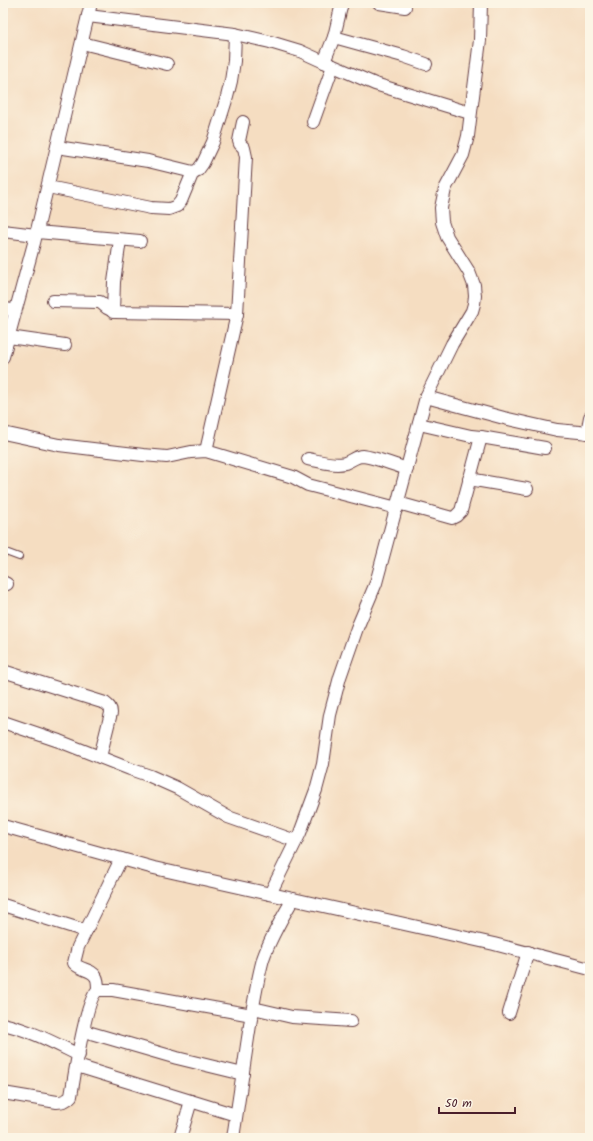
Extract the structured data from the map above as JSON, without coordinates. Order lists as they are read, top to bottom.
{
  "scale_bar": "50 m"
}
